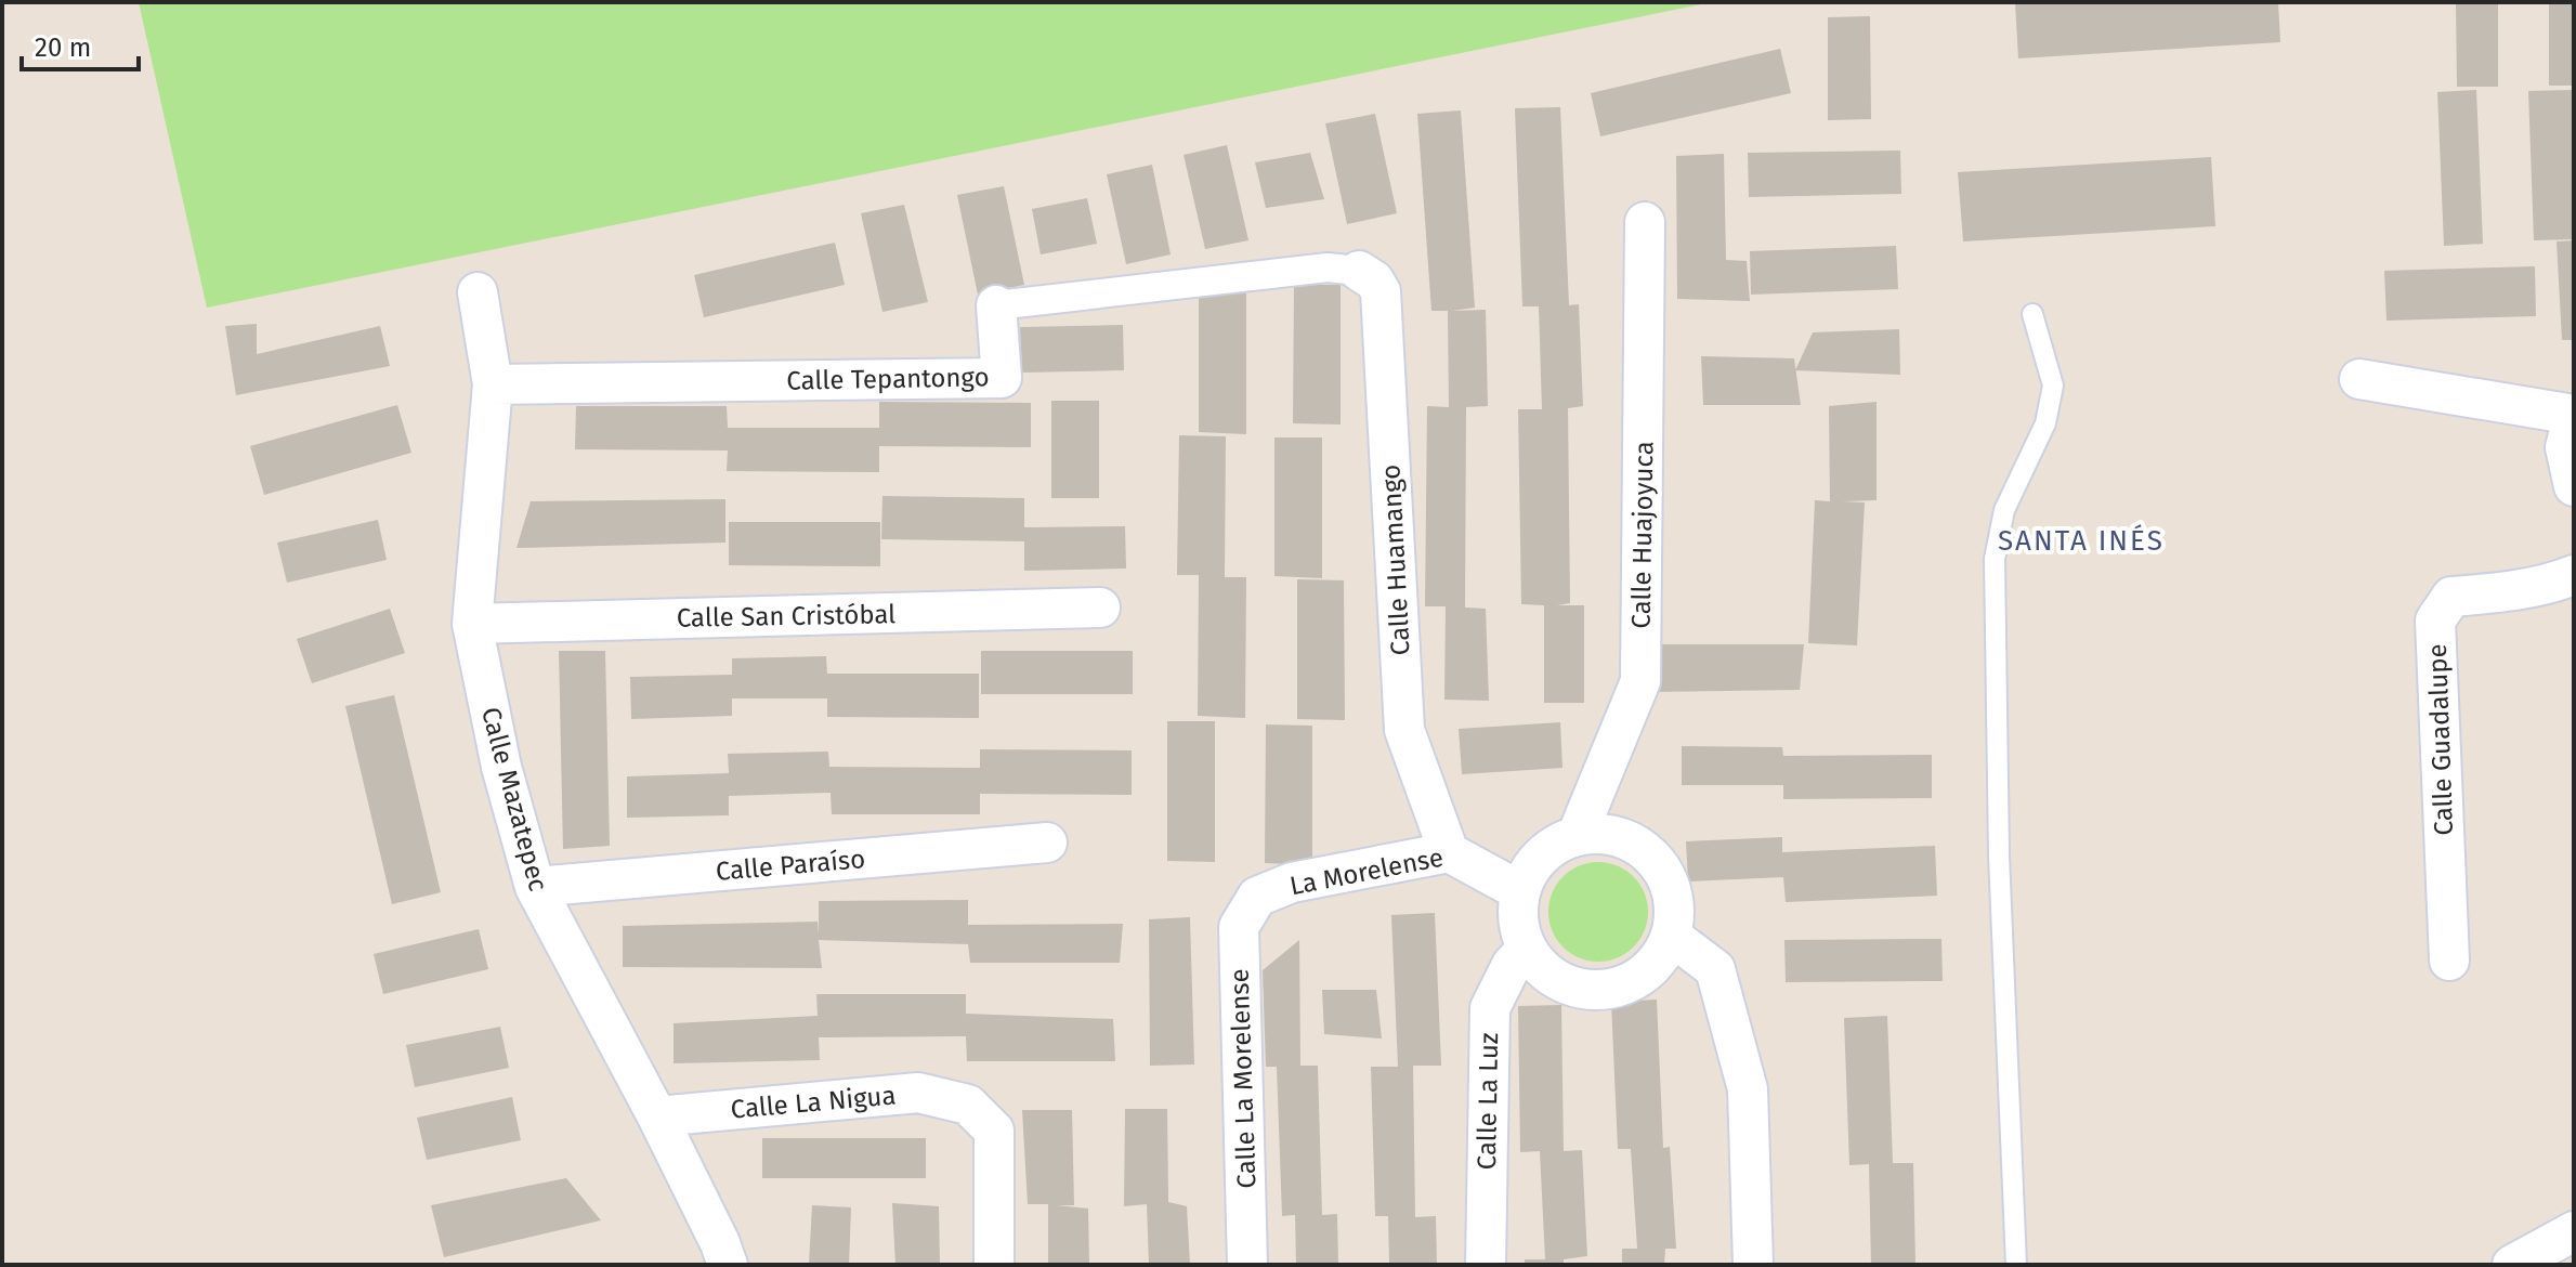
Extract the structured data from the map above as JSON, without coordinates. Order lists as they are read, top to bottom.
{
  "streets": {
    "street": [
      "Calle Tepantongo",
      "Calle Huajoyuca",
      "Calle Huamango",
      "Calle San Cristóbal",
      "Calle Guadalupe",
      "Calle Mazatepec",
      "Calle Paraíso",
      "La Morelense",
      "Calle La Morelense",
      "Calle La Luz",
      "Calle La Nigua"
    ]
  },
  "crossings": [
    ["Calle Tepantongo", "Calle Huamango"],
    ["Calle Tepantongo", "Calle Mazatepec"],
    ["Calle Huajoyuca", "La Morelense"],
    ["Calle Huajoyuca", "Calle La Luz"],
    ["Calle Huamango", "La Morelense"],
    ["Calle San Cristóbal", "Calle Mazatepec"],
    ["Calle Mazatepec", "Calle Paraíso"],
    ["Calle Mazatepec", "Calle La Nigua"],
    ["La Morelense", "Calle La Morelense"],
    ["La Morelense", "Calle La Luz"]
  ],
  "districts": ["SANTA INÉS"],
  "scale_bar": "20 m"
}
